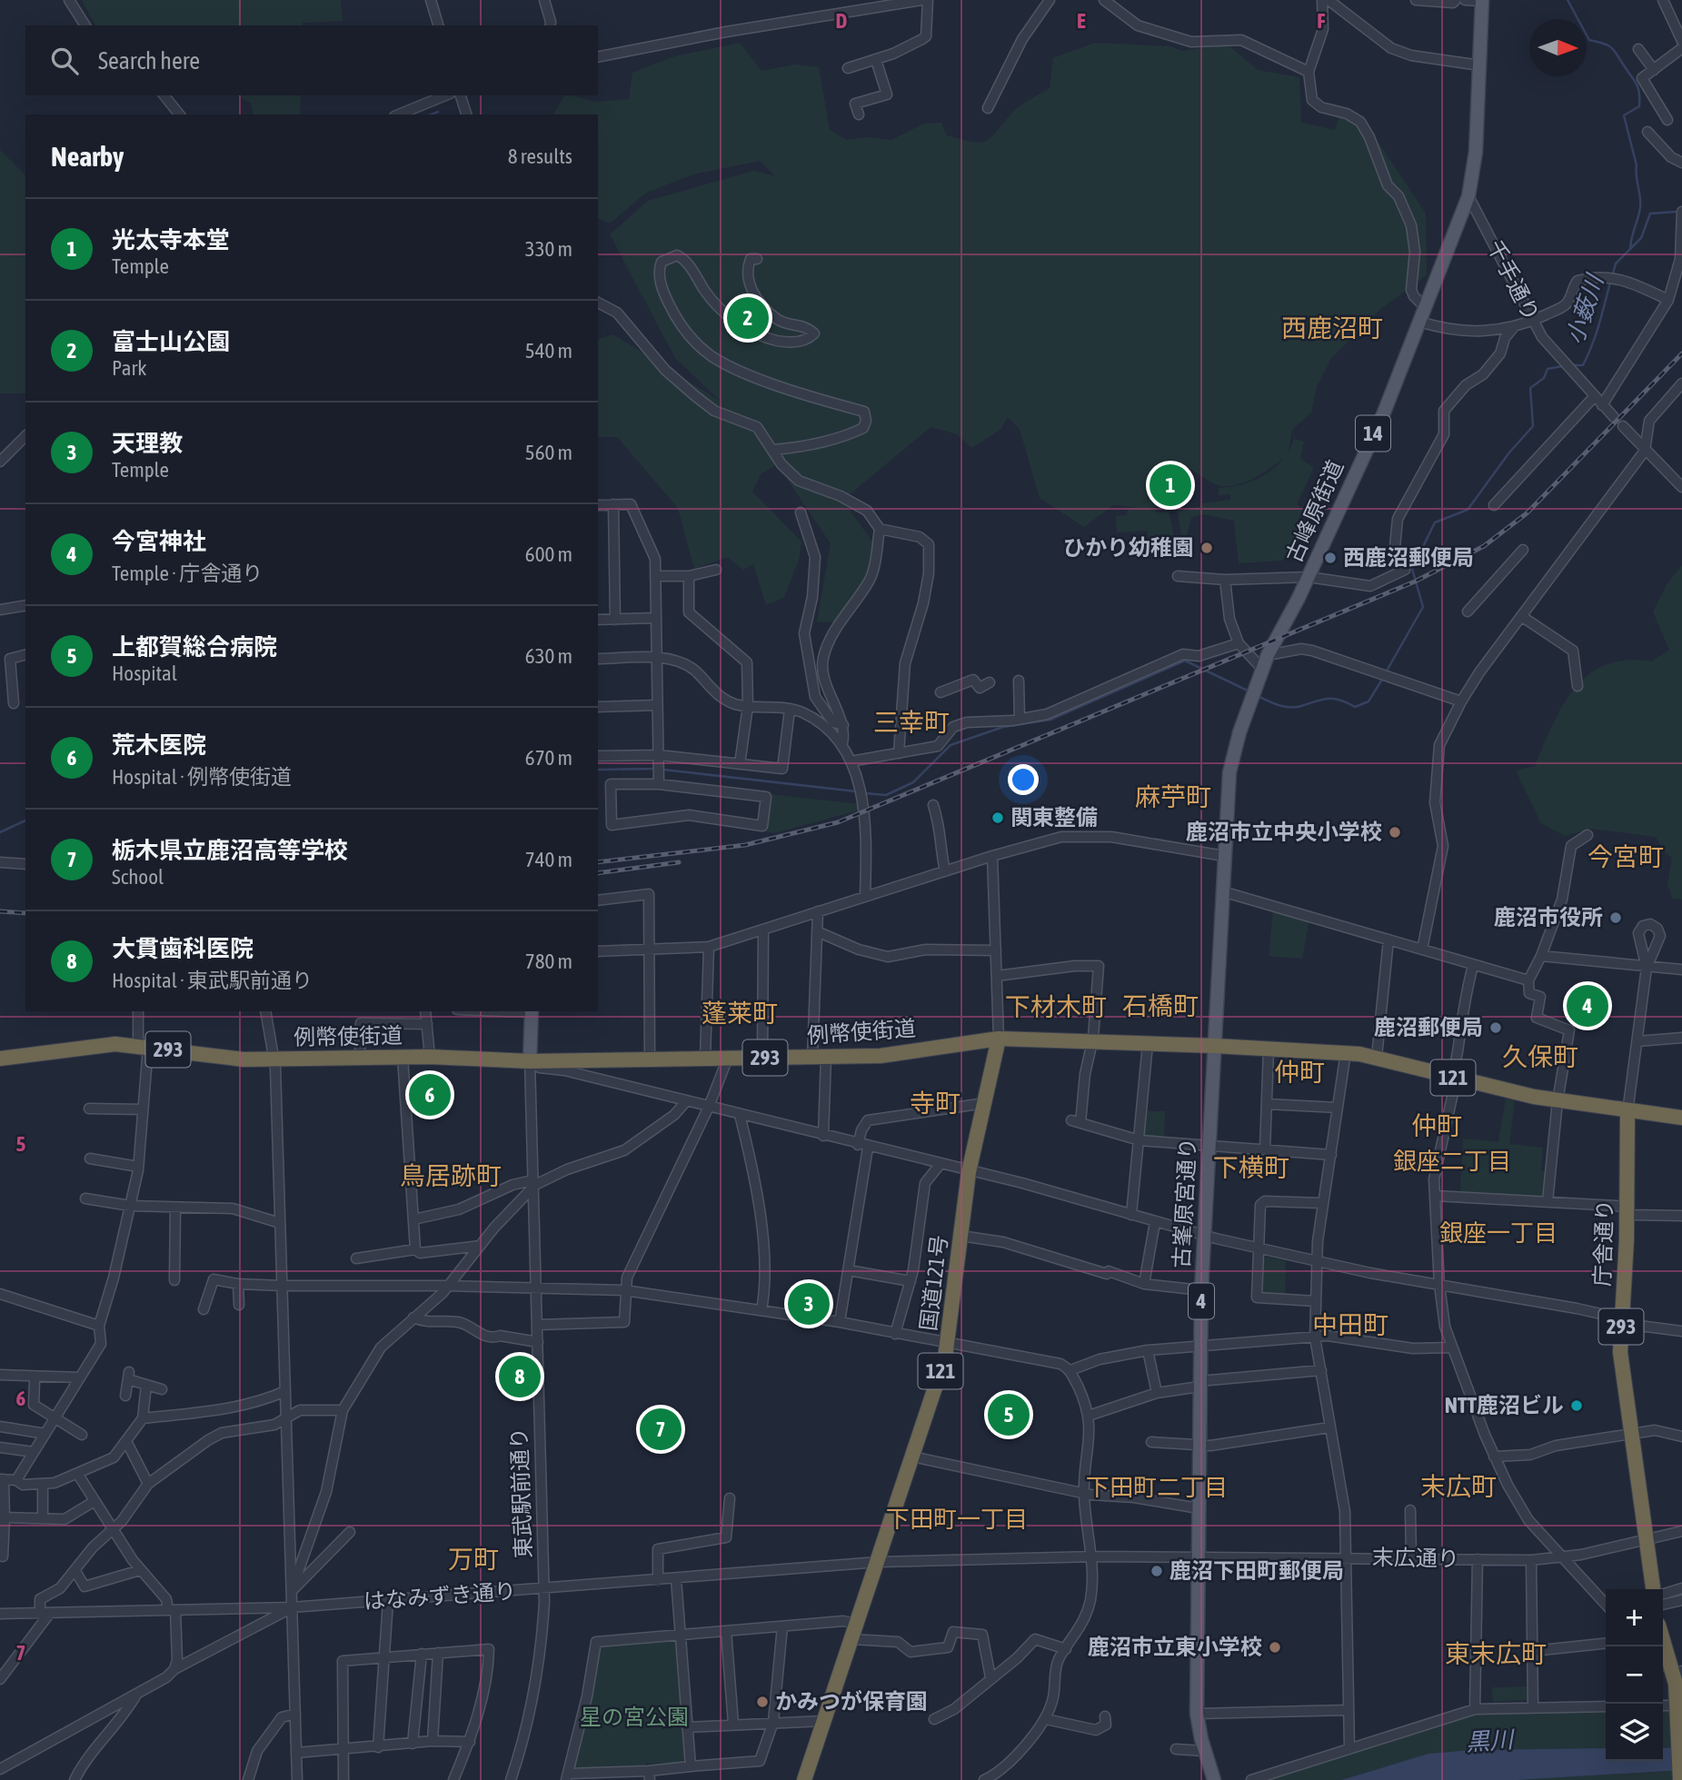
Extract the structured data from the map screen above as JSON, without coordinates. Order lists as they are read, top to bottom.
{
  "streets": {
    "highway": [
      "例幣使街道",
      "293",
      "121",
      "庁舎通り",
      "国道121号"
    ],
    "main road": [
      "14",
      "古峰原街道",
      "古峯原宮通り",
      "4",
      "東武駅前通り"
    ],
    "street": ["千手通り", "末広通り", "はなみずき通り"]
  },
  "crossings": [
    ["千手通り", "古峰原街道"],
    ["古峰原街道", "例幣使街道"],
    ["古峰原街道", "古峯原宮通り"],
    ["例幣使街道", "古峯原宮通り"],
    ["例幣使街道", "庁舎通り"],
    ["例幣使街道", "国道121号"],
    ["例幣使街道", "東武駅前通り"],
    ["古峯原宮通り", "末広通り"],
    ["庁舎通り", "末広通り"],
    ["国道121号", "末広通り"],
    ["国道121号", "はなみずき通り"],
    ["東武駅前通り", "はなみずき通り"],
    ["末広通り", "はなみずき通り"]
  ],
  "districts": [
    "西鹿沼町",
    "三幸町",
    "麻苧町",
    "今宮町",
    "石橋町",
    "下材木町",
    "蓬莱町",
    "久保町",
    "仲町",
    "寺町",
    "仲町",
    "銀座二丁目",
    "下横町",
    "鳥居跡町",
    "銀座一丁目",
    "中田町",
    "末広町",
    "下田町二丁目",
    "下田町一丁目",
    "万町",
    "東末広町"
  ],
  "water": ["小薮川", "黒川"],
  "parks": ["星の宮公園"],
  "places": [
    "ひかり幼稚園",
    "西鹿沼郵便局",
    "関東整備",
    "鹿沼市立中央小学校",
    "鹿沼市役所",
    "鹿沼郵便局",
    "NTT鹿沼ビル",
    "鹿沼下田町郵便局",
    "鹿沼市立東小学校",
    "かみつが保育園"
  ],
  "north": "right",
  "page": {
    "search": "Search here",
    "heading": ["Nearby", "8 results"],
    "list": [
      {
        "mark": "1",
        "name": "光太寺本堂",
        "note": "Temple",
        "value": "330 m"
      },
      {
        "mark": "2",
        "name": "富士山公園",
        "note": "Park",
        "value": "540 m"
      },
      {
        "mark": "3",
        "name": "天理教",
        "note": "Temple",
        "value": "560 m"
      },
      {
        "mark": "4",
        "name": "今宮神社",
        "note": "Temple · 庁舎通り",
        "value": "600 m"
      },
      {
        "mark": "5",
        "name": "上都賀総合病院",
        "note": "Hospital",
        "value": "630 m"
      },
      {
        "mark": "6",
        "name": "荒木医院",
        "note": "Hospital · 例幣使街道",
        "value": "670 m"
      },
      {
        "mark": "7",
        "name": "栃木県立鹿沼高等学校",
        "note": "School",
        "value": "740 m"
      },
      {
        "mark": "8",
        "name": "大貫歯科医院",
        "note": "Hospital · 東武駅前通り",
        "value": "780 m"
      }
    ],
    "pins": [
      "2",
      "1",
      "4",
      "6",
      "3",
      "8",
      "5",
      "7"
    ],
    "map_buttons": ["+", "−"]
  },
  "grid": {
    "columns": ["D", "E", "F"],
    "rows": ["5", "6", "7"]
  }
}
